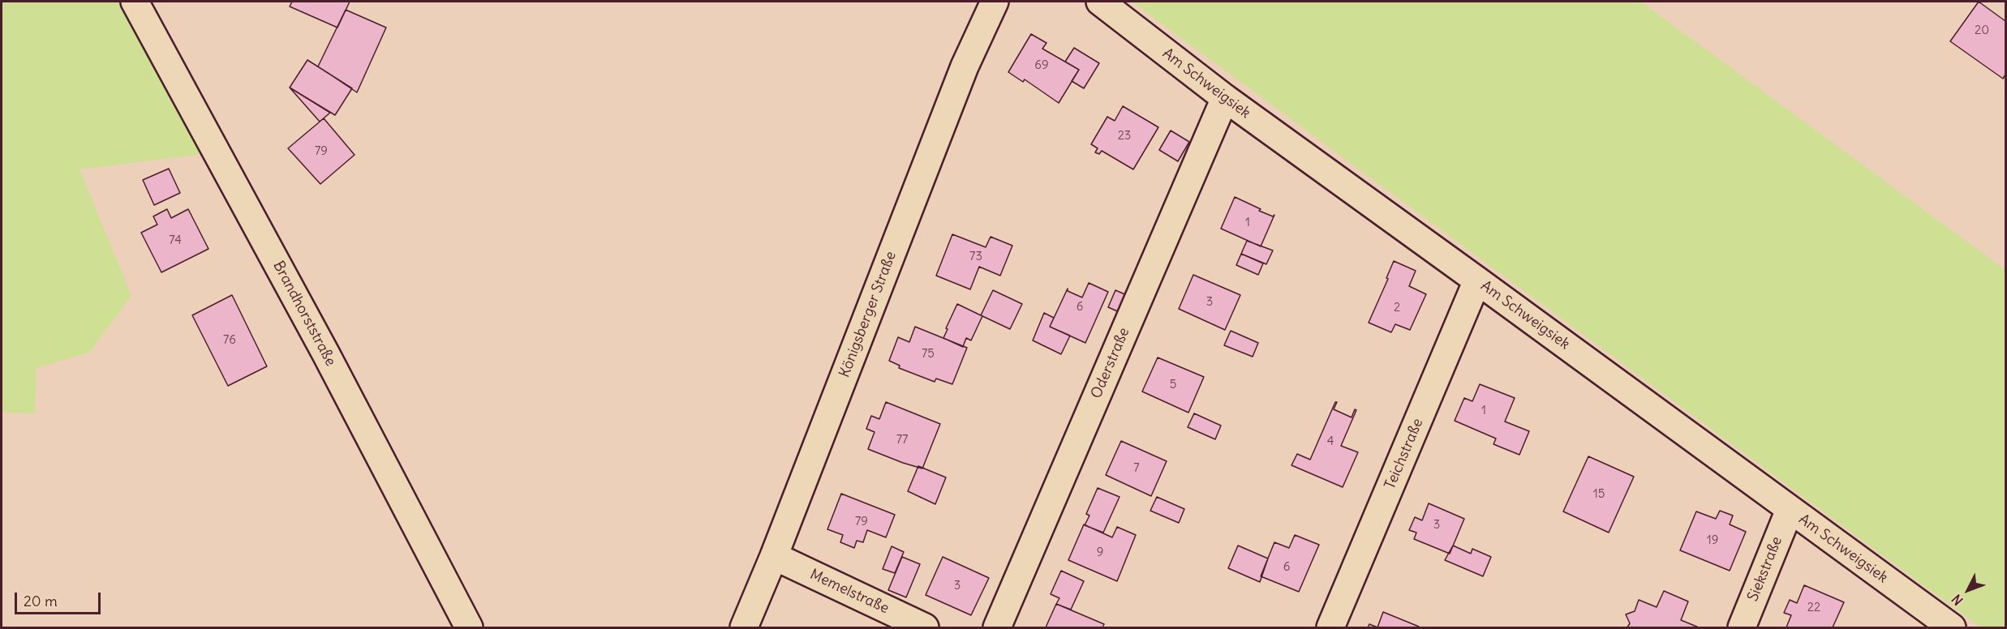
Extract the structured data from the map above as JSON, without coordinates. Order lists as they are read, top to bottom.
{
  "streets": {
    "street": [
      "Am Schweigsiek",
      "Brandhorststraße",
      "Königsberger Straße",
      "Oderstraße",
      "Teichstraße",
      "Siekstraße",
      "Memelstraße"
    ]
  },
  "crossings": [
    ["Am Schweigsiek", "Oderstraße"],
    ["Am Schweigsiek", "Teichstraße"],
    ["Am Schweigsiek", "Siekstraße"],
    ["Königsberger Straße", "Memelstraße"]
  ],
  "house_numbers": [
    "20",
    "69",
    "23",
    "79",
    "1",
    "74",
    "73",
    "3",
    "6",
    "2",
    "76",
    "75",
    "5",
    "1",
    "77",
    "4",
    "7",
    "15",
    "79",
    "3",
    "19",
    "9",
    "6",
    "3",
    "22"
  ],
  "scale_bar": "20 m",
  "north": "bottom left"
}
